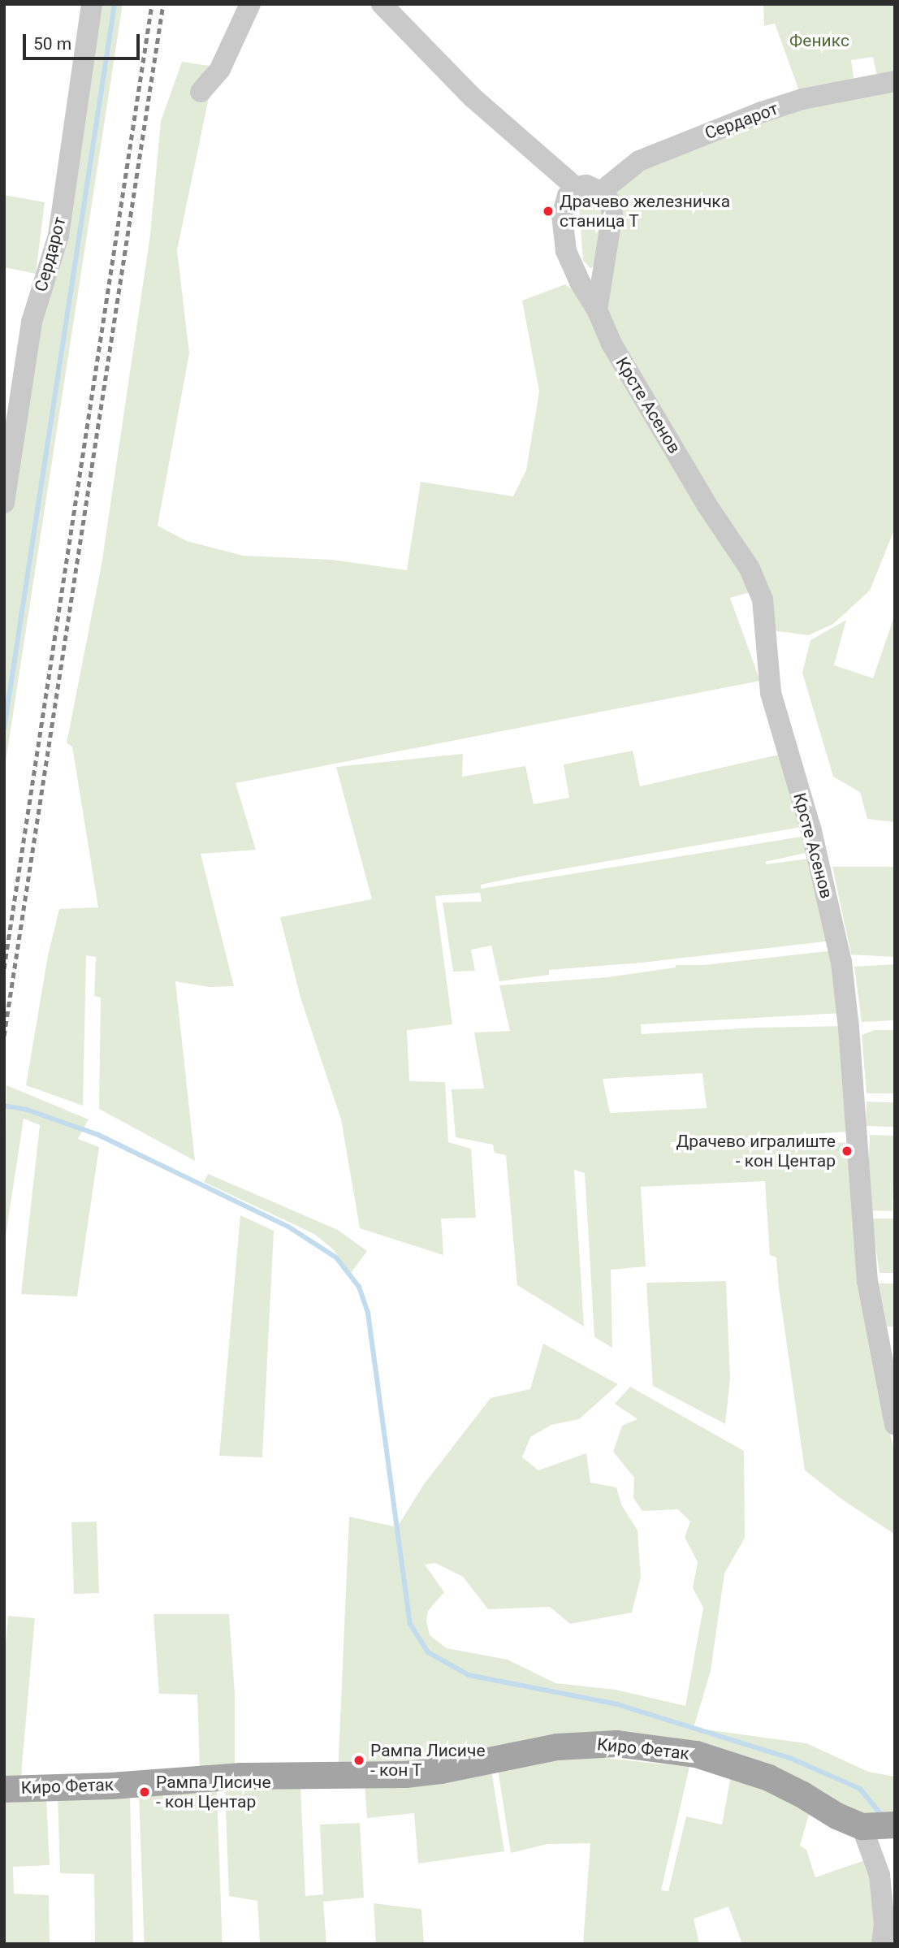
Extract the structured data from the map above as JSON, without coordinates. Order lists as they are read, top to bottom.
{
  "streets": {
    "main road": ["Киро Фетак"],
    "street": ["Сердарот", "Крсте Асенов"]
  },
  "parks": ["Феникс"],
  "places": [
    "Драчево железничка станица Т",
    "Драчево игралиште - кон Центар",
    "Рампа Лисиче - кон Т",
    "Рампа Лисиче - кон Центар"
  ],
  "scale_bar": "50 m"
}
